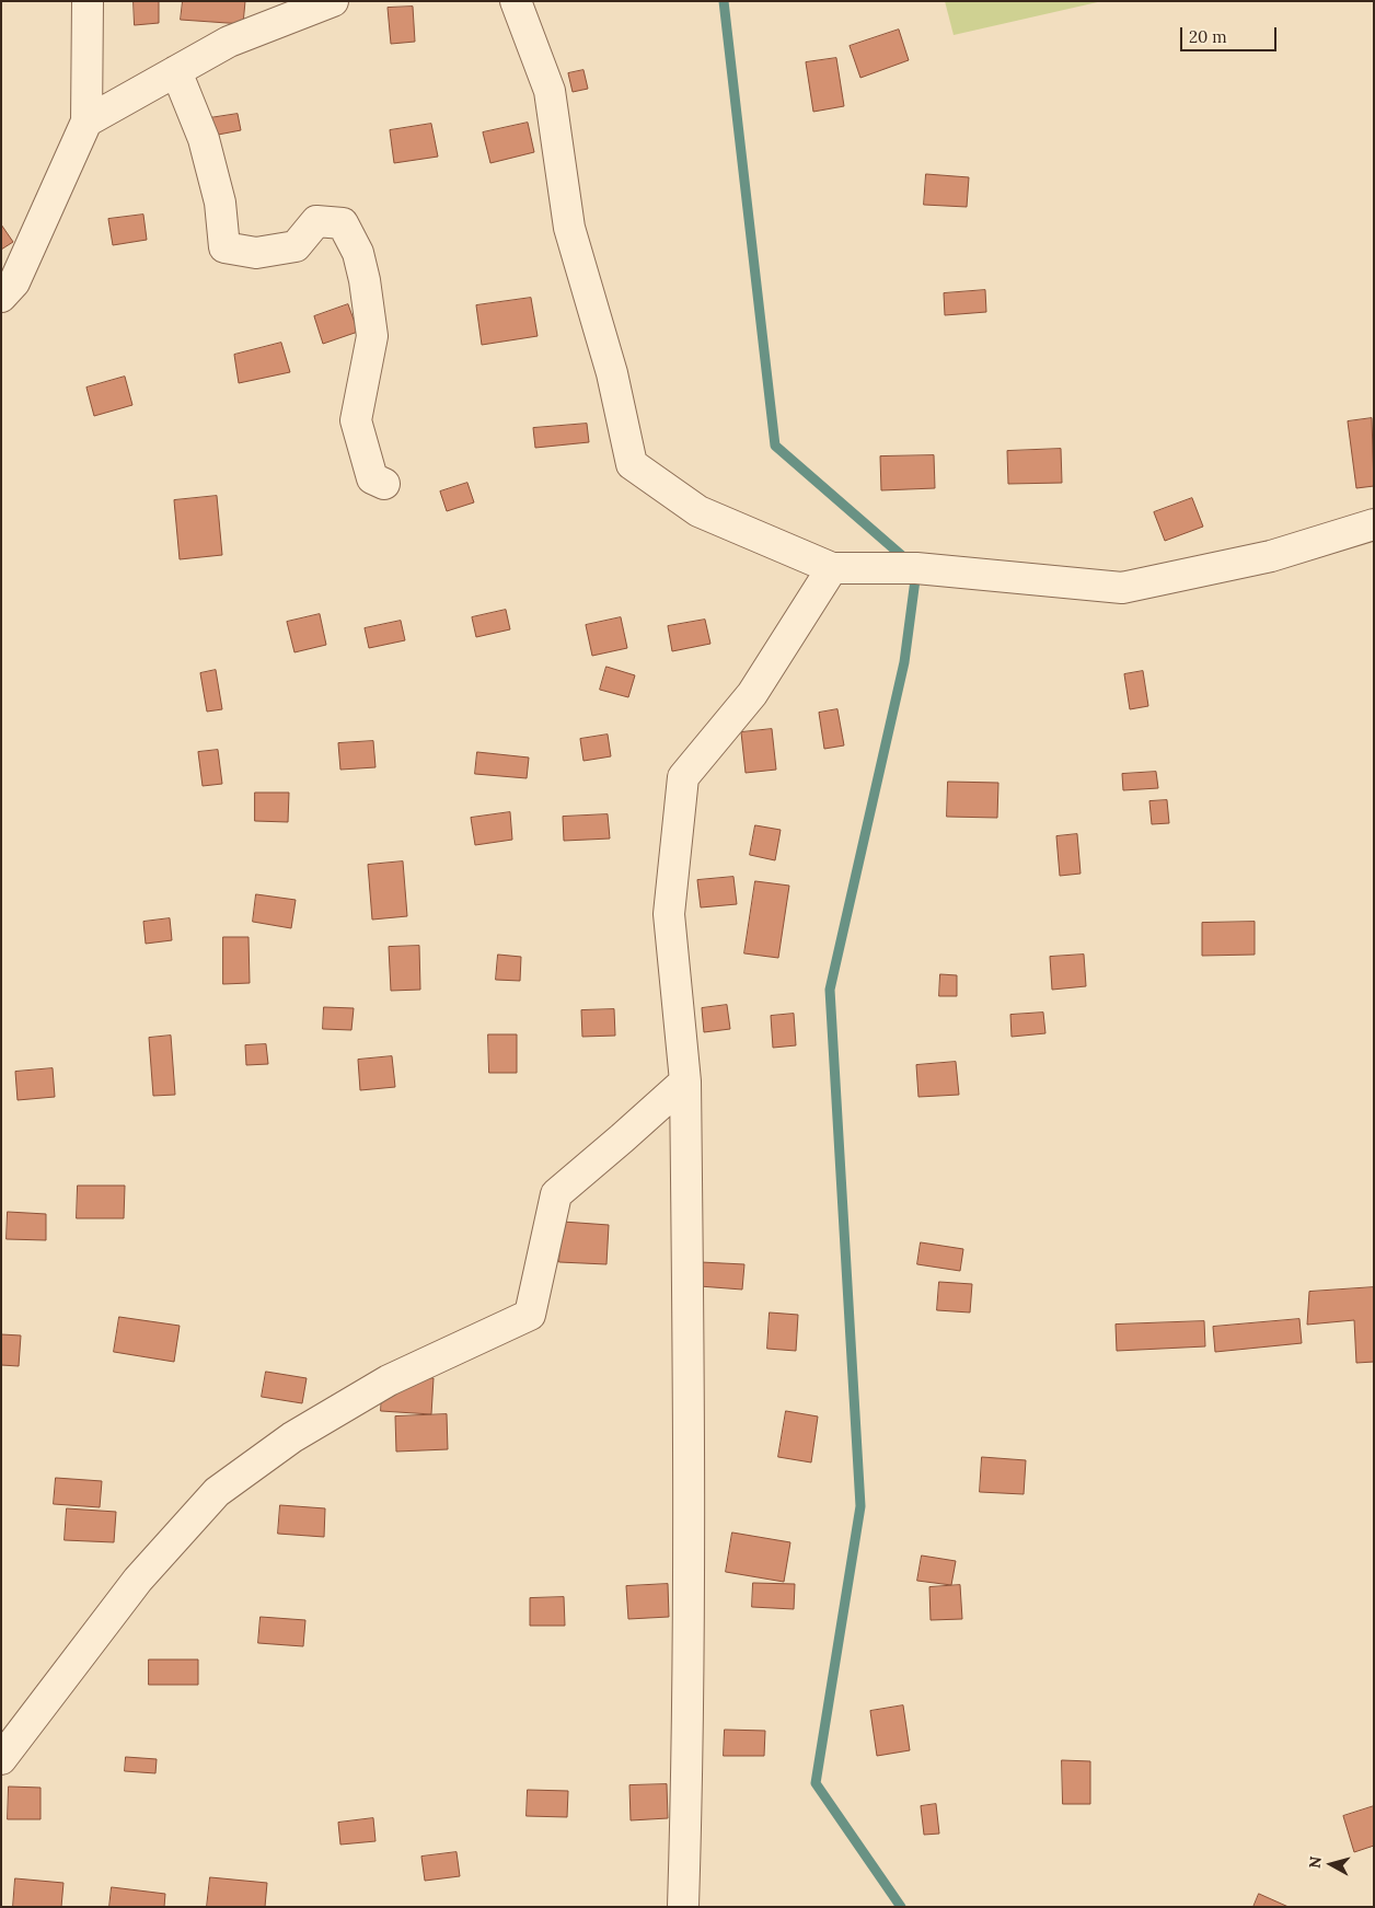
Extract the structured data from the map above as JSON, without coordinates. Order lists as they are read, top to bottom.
{
  "scale_bar": "20 m",
  "north": "left"
}
